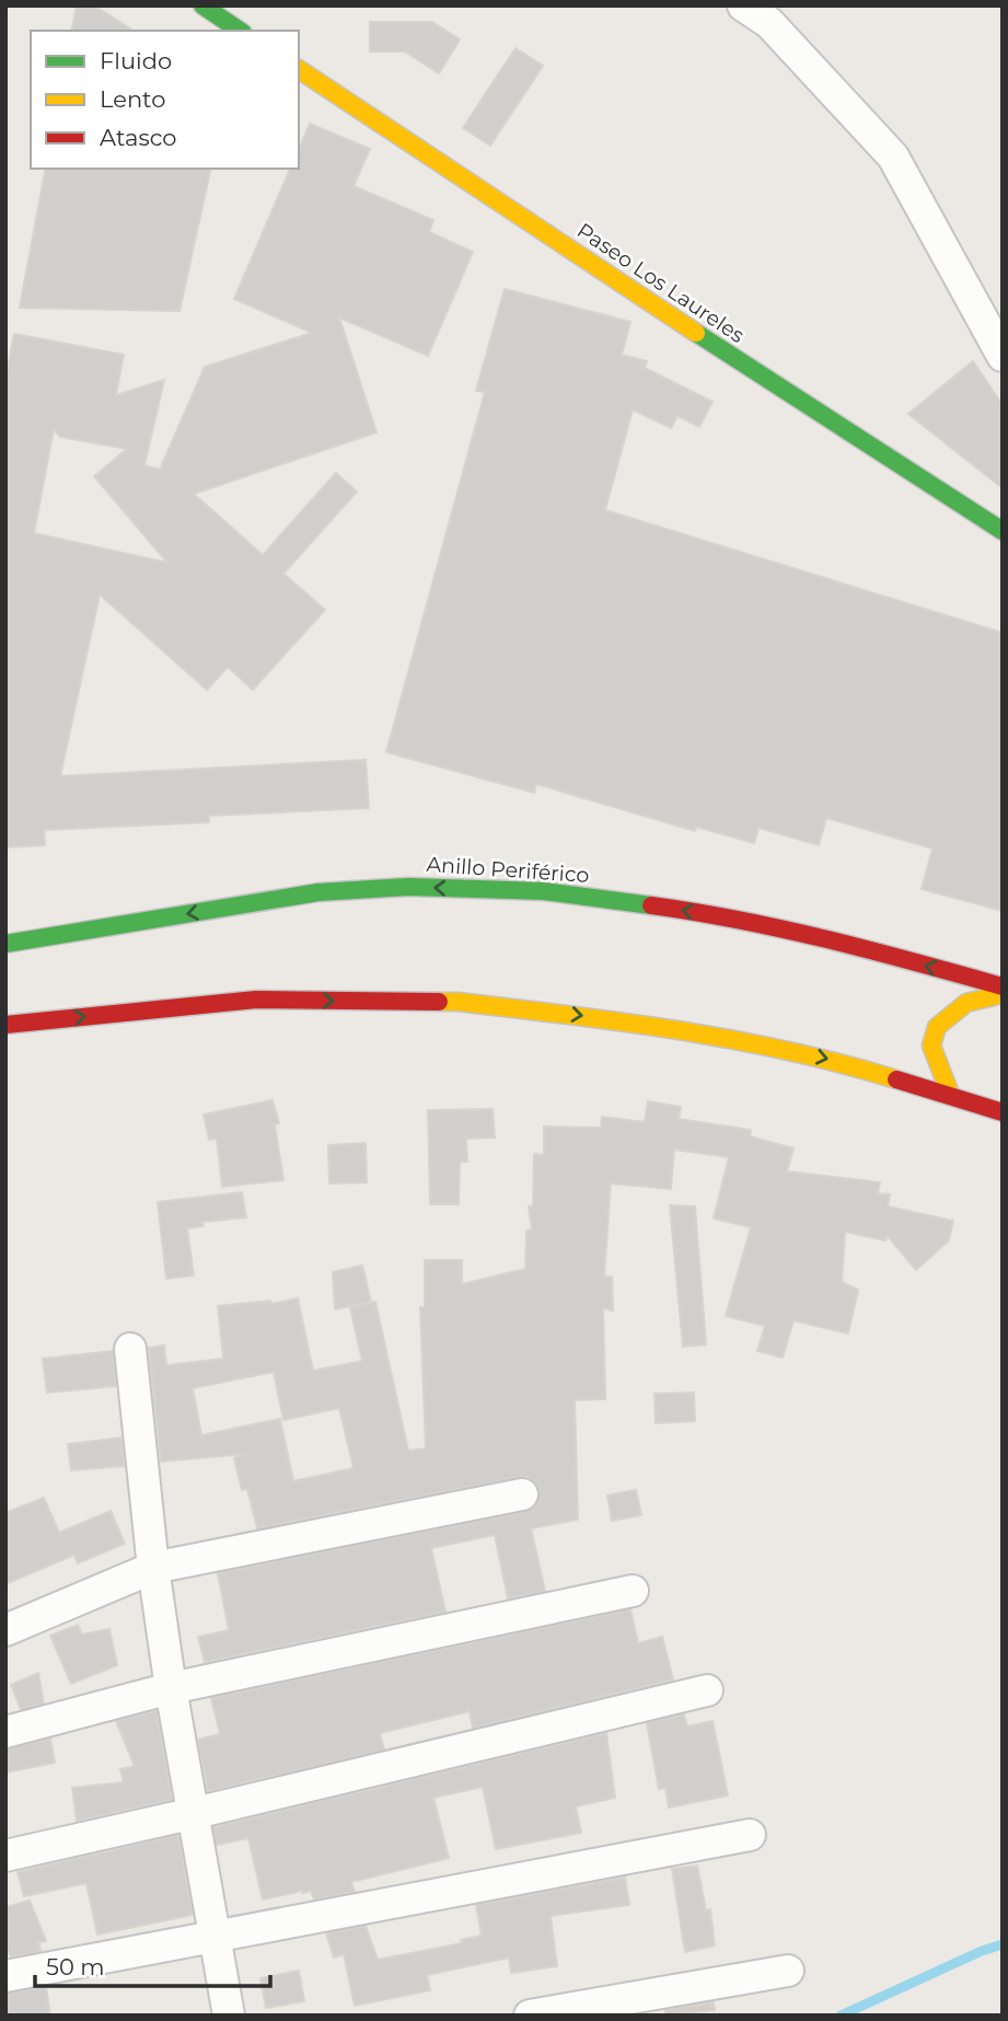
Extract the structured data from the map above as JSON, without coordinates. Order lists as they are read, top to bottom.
{
  "streets": {
    "main road": ["Paseo Los Laureles", "Anillo Periférico"]
  },
  "legend": ["Fluido", "Lento", "Atasco"],
  "scale_bar": "50 m"
}
